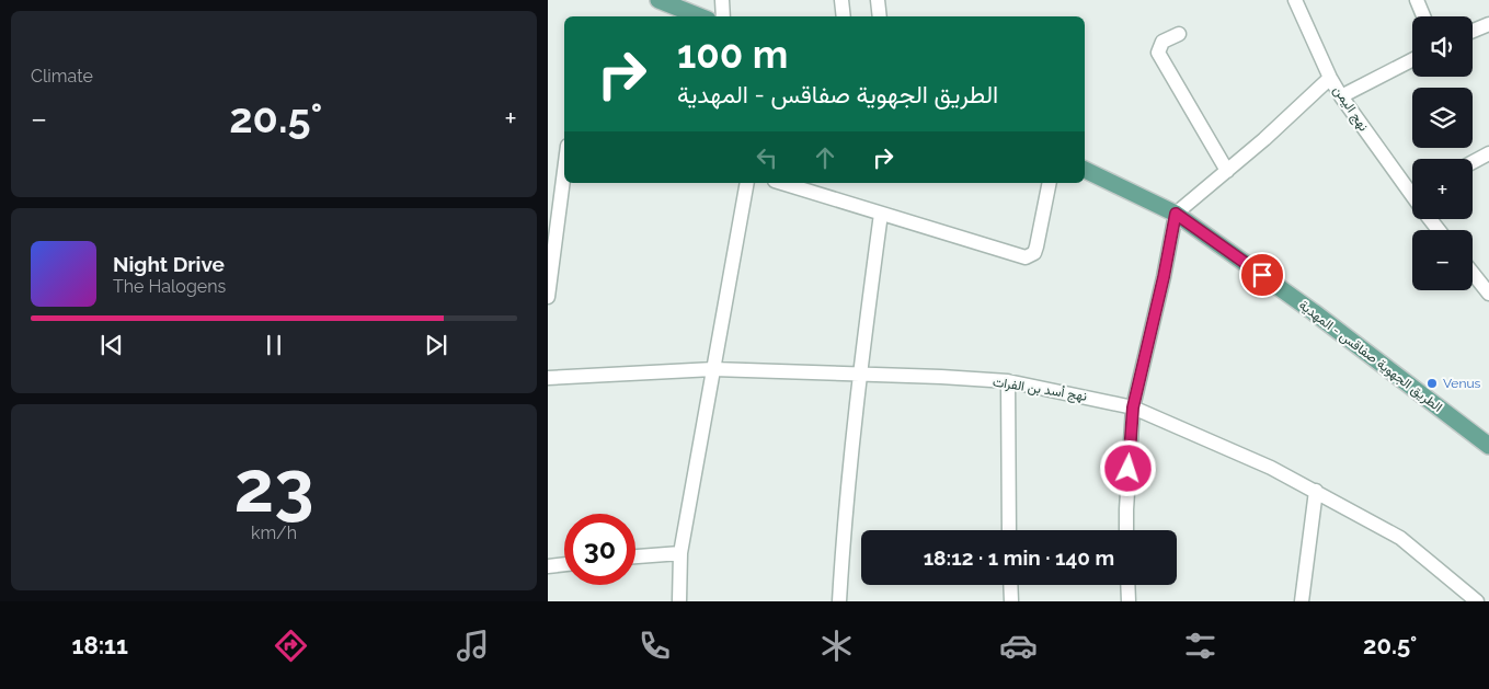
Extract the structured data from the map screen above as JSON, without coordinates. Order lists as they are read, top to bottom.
{
  "streets": {
    "main road": ["الطريق الجهوية صفاقس - المهدية"],
    "street": ["نهج اليمن", "نهج أسد بن الفرات"]
  },
  "places": ["Venus"],
  "page": {
    "tile": [
      "Climate",
      ["23", "km/h"]
    ],
    "map_buttons": ["+", "−"],
    "turn": ["100 m", "الطريق الجهوية صفاقس - المهدية"],
    "heat": ["−", "20.5°", "+"],
    "song": ["Night Drive", "The Halogens"],
    "limit": "30",
    "trip": "18:12 · 1 min · 140 m",
    "tabs": ["18:11", "20.5°"]
  }
}
